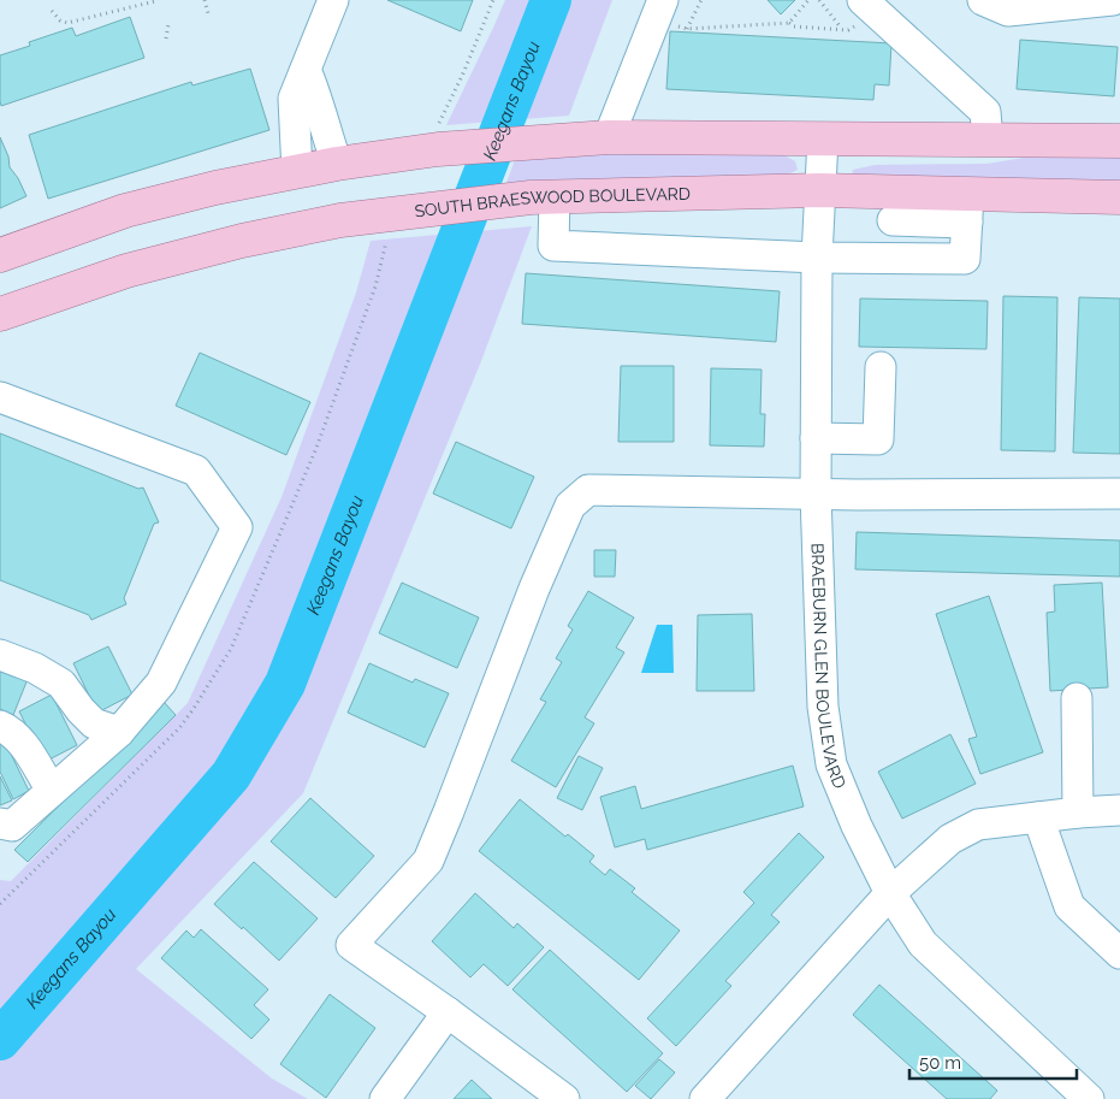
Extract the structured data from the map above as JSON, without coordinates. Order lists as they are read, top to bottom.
{
  "streets": {
    "main road": ["SOUTH BRAESWOOD BOULEVARD"],
    "street": ["BRAEBURN GLEN BOULEVARD"]
  },
  "crossings": [
    ["SOUTH BRAESWOOD BOULEVARD", "BRAEBURN GLEN BOULEVARD"]
  ],
  "water": ["Keegans Bayou"],
  "scale_bar": "50 m"
}
